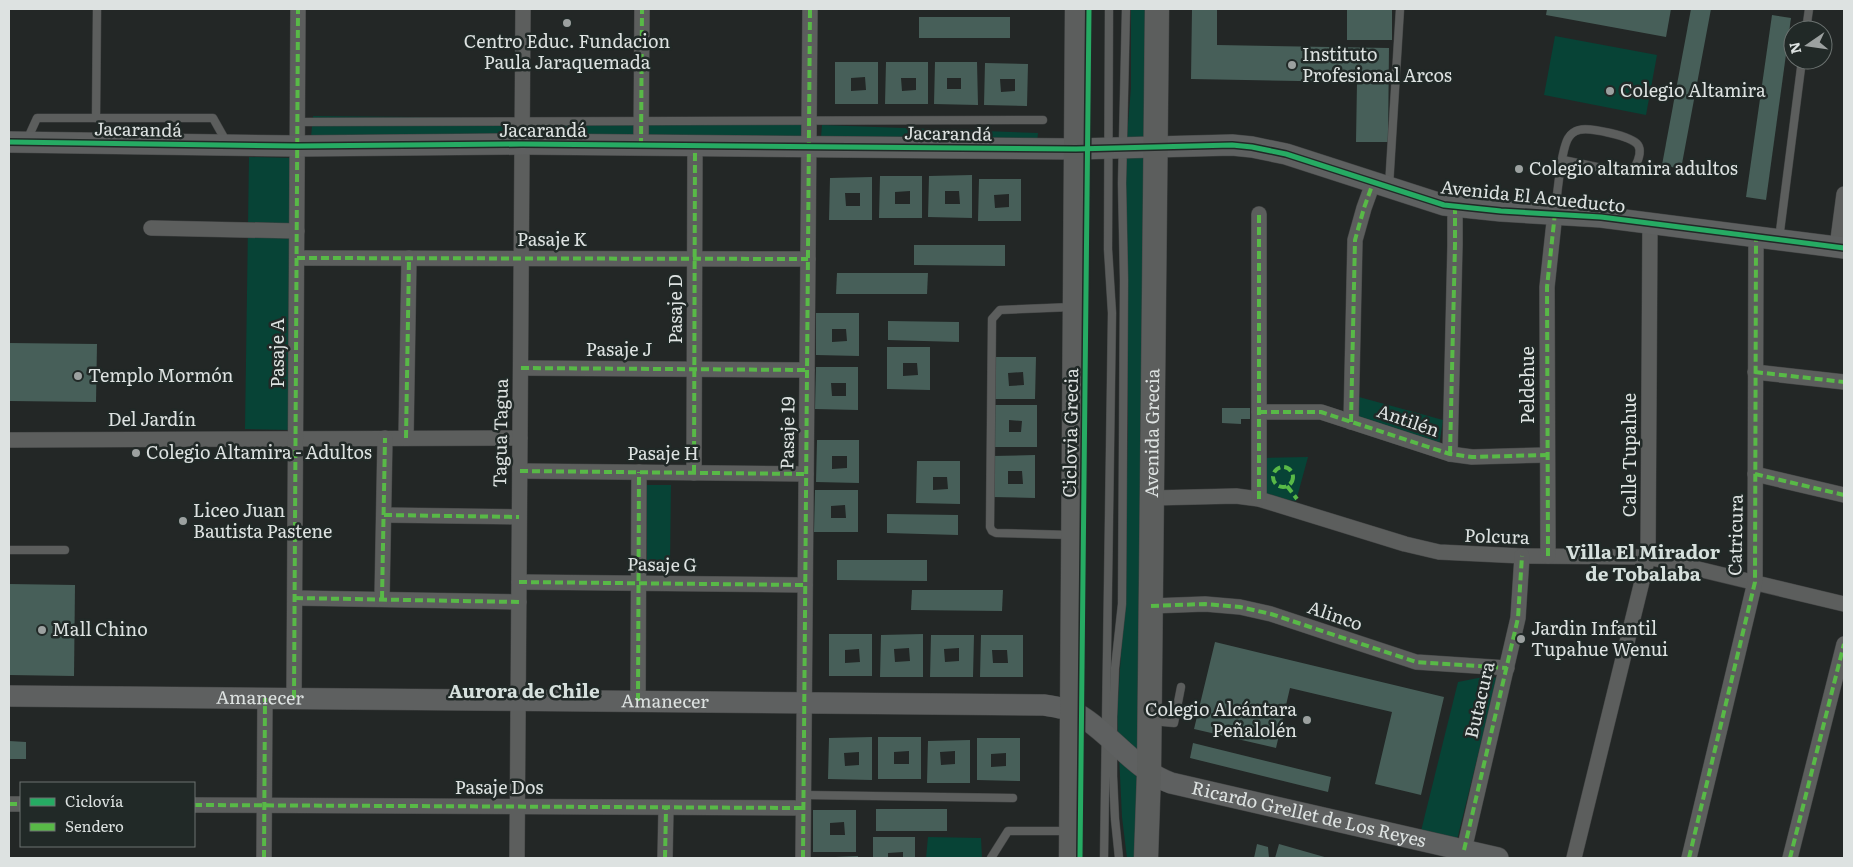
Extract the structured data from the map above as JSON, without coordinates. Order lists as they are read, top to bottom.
{
  "streets": {
    "main road": ["Avenida Grecia"],
    "street": [
      "Jacarandá",
      "Avenida El Acueducto",
      "Pasaje K",
      "Pasaje D",
      "Pasaje J",
      "Pasaje A",
      "Peldehue",
      "Del Jardín",
      "Antilén",
      "Tagua Tagua",
      "Pasaje 19",
      "Pasaje H",
      "Calle Tupahue",
      "Catricura",
      "Polcura",
      "Pasaje G",
      "Alinco",
      "Amanecer",
      "Butacura",
      "Pasaje Dos",
      "Ricardo Grellet de Los Reyes"
    ],
    "cycle path": ["Ciclovia Grecia"]
  },
  "crossings": [
    ["Jacarandá", "Avenida El Acueducto"],
    ["Jacarandá", "Pasaje D"],
    ["Jacarandá", "Pasaje A"],
    ["Jacarandá", "Tagua Tagua"],
    ["Jacarandá", "Pasaje 19"],
    ["Avenida El Acueducto", "Peldehue"],
    ["Avenida El Acueducto", "Avenida Grecia"],
    ["Avenida El Acueducto", "Calle Tupahue"],
    ["Avenida El Acueducto", "Catricura"],
    ["Pasaje K", "Pasaje D"],
    ["Pasaje K", "Pasaje A"],
    ["Pasaje K", "Tagua Tagua"],
    ["Pasaje K", "Pasaje 19"],
    ["Pasaje D", "Pasaje J"],
    ["Pasaje D", "Pasaje H"],
    ["Pasaje J", "Tagua Tagua"],
    ["Pasaje J", "Pasaje 19"],
    ["Pasaje A", "Del Jardín"],
    ["Pasaje A", "Amanecer"],
    ["Peldehue", "Antilén"],
    ["Peldehue", "Polcura"],
    ["Del Jardín", "Tagua Tagua"],
    ["Tagua Tagua", "Pasaje H"],
    ["Tagua Tagua", "Pasaje G"],
    ["Tagua Tagua", "Amanecer"],
    ["Tagua Tagua", "Pasaje Dos"],
    ["Pasaje 19", "Pasaje H"],
    ["Pasaje 19", "Pasaje G"],
    ["Pasaje 19", "Amanecer"],
    ["Pasaje 19", "Pasaje Dos"],
    ["Avenida Grecia", "Polcura"],
    ["Avenida Grecia", "Alinco"],
    ["Avenida Grecia", "Amanecer"],
    ["Avenida Grecia", "Ricardo Grellet de Los Reyes"],
    ["Calle Tupahue", "Polcura"],
    ["Catricura", "Polcura"],
    ["Polcura", "Butacura"],
    ["Alinco", "Butacura"],
    ["Amanecer", "Ricardo Grellet de Los Reyes"],
    ["Butacura", "Ricardo Grellet de Los Reyes"]
  ],
  "districts": ["Villa El Mirador de Tobalaba", "Aurora de Chile"],
  "places": [
    "Centro Educ. Fundacion Paula Jaraquemada",
    "Instituto Profesional Arcos",
    "Colegio Altamira",
    "Colegio altamira adultos",
    "Templo Mormón",
    "Colegio Altamira - Adultos",
    "Liceo Juan Bautista Pastene",
    "Mall Chino",
    "Jardin Infantil Tupahue Wenui",
    "Colegio Alcántara Peñalolén"
  ],
  "legend": ["Ciclovía", "Sendero"],
  "north": "left"
}
